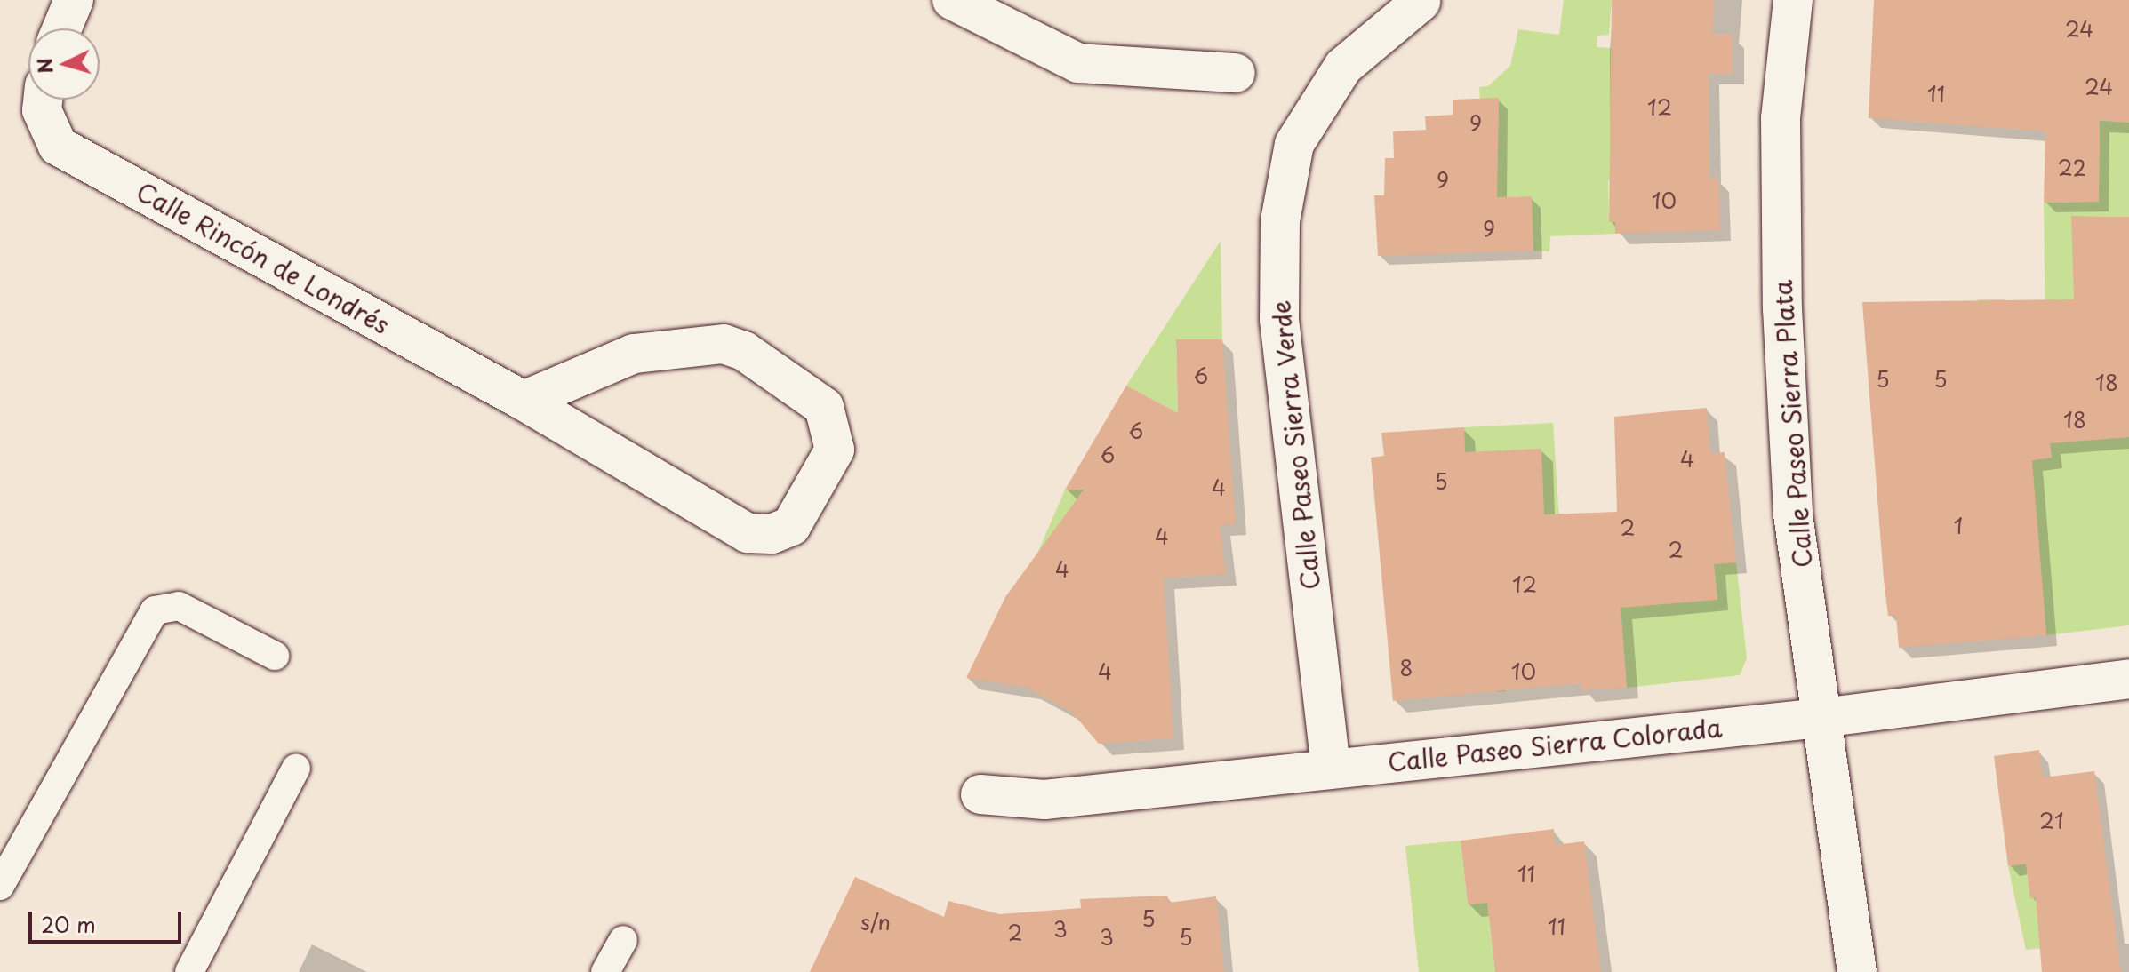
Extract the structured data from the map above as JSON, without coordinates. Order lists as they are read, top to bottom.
{
  "streets": {
    "street": [
      "Calle Rincón de Londrés",
      "Calle Paseo Sierra Plata",
      "Calle Paseo Sierra Verde",
      "Calle Paseo Sierra Colorada"
    ]
  },
  "crossings": [
    ["Calle Paseo Sierra Plata", "Calle Paseo Sierra Colorada"],
    ["Calle Paseo Sierra Verde", "Calle Paseo Sierra Colorada"]
  ],
  "house_numbers": [
    "24",
    "24",
    "11",
    "12",
    "9",
    "22",
    "9",
    "10",
    "9",
    "6",
    "5",
    "5",
    "18",
    "18",
    "6",
    "6",
    "4",
    "5",
    "4",
    "1",
    "2",
    "4",
    "2",
    "4",
    "12",
    "8",
    "4",
    "10",
    "21",
    "11",
    "5",
    "s/n",
    "11",
    "3",
    "2",
    "3",
    "5"
  ],
  "scale_bar": "20 m",
  "north": "left"
}
